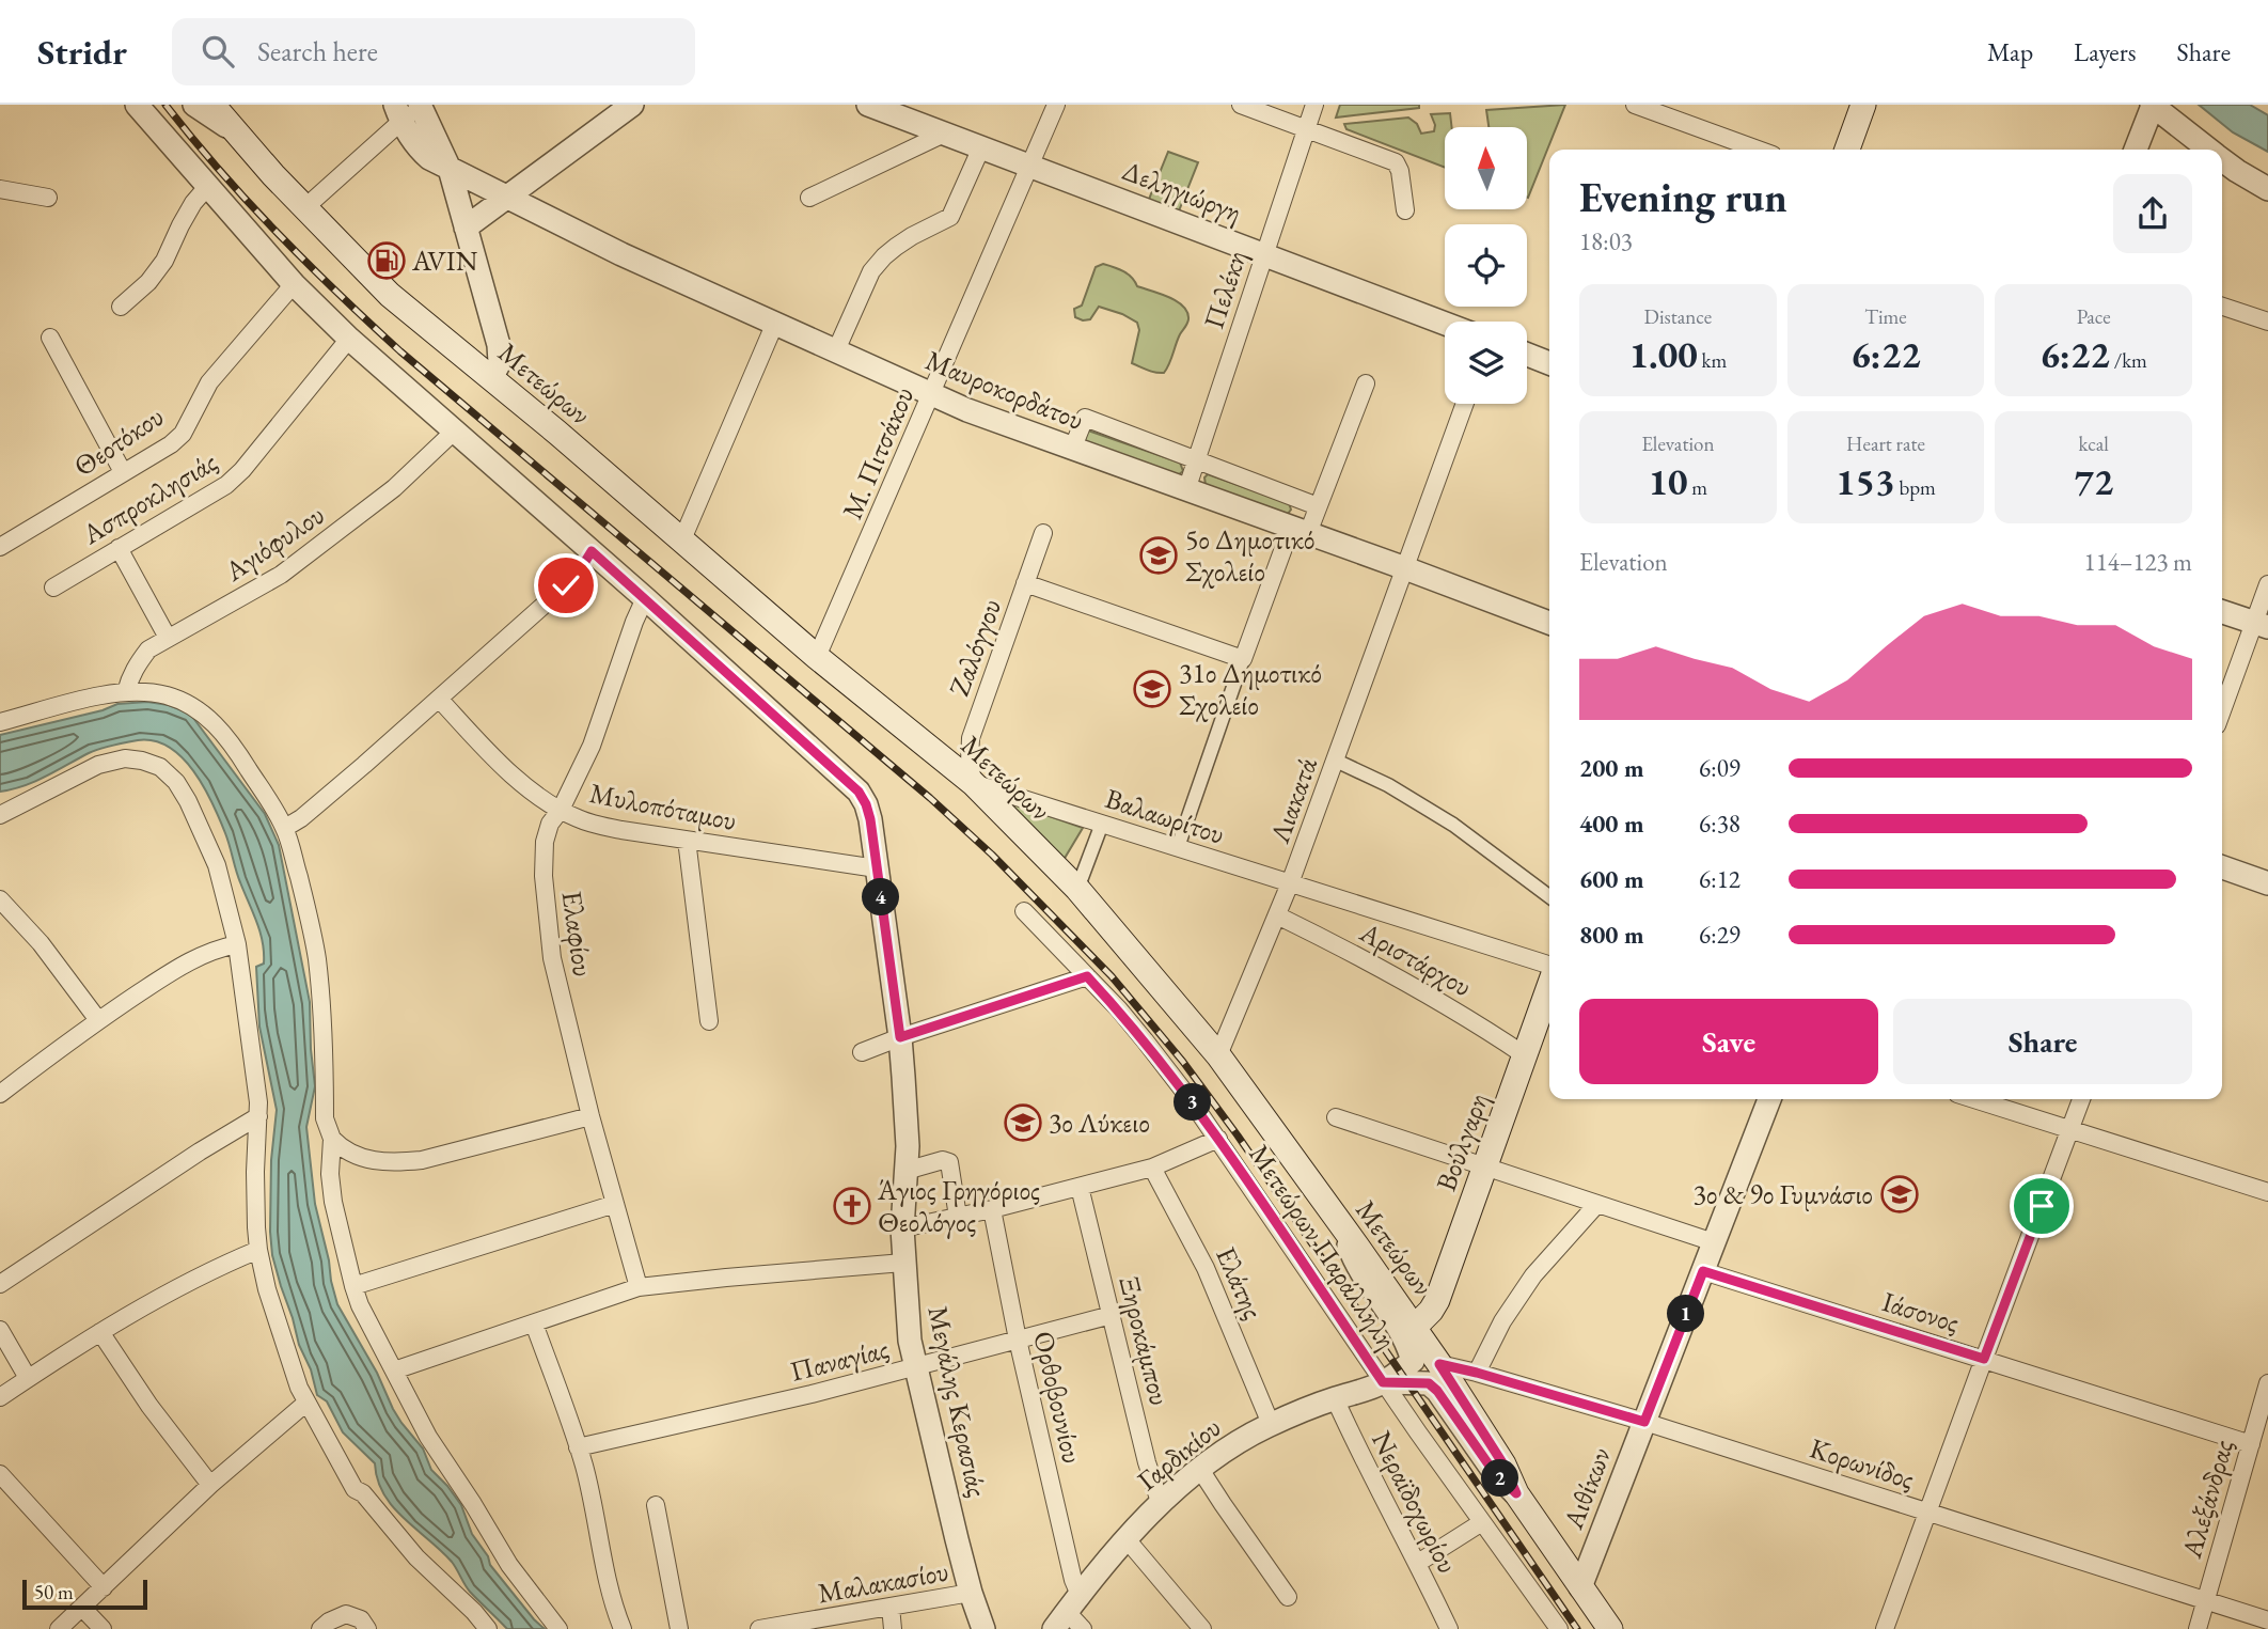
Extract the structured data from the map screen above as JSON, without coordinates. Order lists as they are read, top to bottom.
{
  "streets": {
    "main road": ["Μετεώρων", "Βούλγαρη"],
    "street": [
      "Δεληγιώργη",
      "Πελέκη",
      "Μαυροκορδάτου",
      "Θεοτόκου",
      "Μ. Πιτσάκου",
      "Ασπροκλησιάς",
      "Αγιόφυλου",
      "Ζαλόγγου",
      "Λιακατά",
      "Μυλοπόταμου",
      "Βαλαωρίτου",
      "Ελαφίου",
      "Αριστάρχου",
      "Μετεώρων Παράλληλη",
      "Ελάτης",
      "Ιάσονος",
      "Ξηροκάμπου",
      "Παναγίας",
      "Ορθοβουνίου",
      "Μεγάλης Κερασιάς",
      "Γαρδικίου",
      "Κορωνίδος",
      "Αιθίκων",
      "Αλεξάνδρας",
      "Νεραϊδοχωρίου",
      "Μαλακασίου"
    ]
  },
  "crossings": [
    ["Δεληγιώργη", "Πελέκη"],
    ["Δεληγιώργη", "Μ. Πιτσάκου"],
    ["Πελέκη", "Μαυροκορδάτου"],
    ["Μετεώρων", "Μ. Πιτσάκου"],
    ["Μετεώρων", "Ζαλόγγου"],
    ["Μετεώρων", "Λιακατά"],
    ["Μετεώρων", "Βαλαωρίτου"],
    ["Μετεώρων", "Βούλγαρη"],
    ["Μετεώρων", "Κορωνίδος"],
    ["Μετεώρων", "Αιθίκων"],
    ["Μαυροκορδάτου", "Μ. Πιτσάκου"],
    ["Μαυροκορδάτου", "Λιακατά"],
    ["Θεοτόκου", "Μεγάλης Κερασιάς"],
    ["Ασπροκλησιάς", "Μεγάλης Κερασιάς"],
    ["Αγιόφυλου", "Μεγάλης Κερασιάς"],
    ["Ζαλόγγου", "Βαλαωρίτου"],
    ["Λιακατά", "Βαλαωρίτου"],
    ["Λιακατά", "Αριστάρχου"],
    ["Μυλοπόταμου", "Ελαφίου"],
    ["Μυλοπόταμου", "Μεγάλης Κερασιάς"],
    ["Ελαφίου", "Μεγάλης Κερασιάς"],
    ["Αριστάρχου", "Βούλγαρη"],
    ["Μετεώρων Παράλληλη", "Γαρδικίου"],
    ["Ελάτης", "Γαρδικίου"],
    ["Ιάσονος", "Αιθίκων"],
    ["Ιάσονος", "Αλεξάνδρας"],
    ["Ξηροκάμπου", "Παναγίας"],
    ["Ξηροκάμπου", "Γαρδικίου"],
    ["Παναγίας", "Ορθοβουνίου"],
    ["Παναγίας", "Μεγάλης Κερασιάς"],
    ["Ορθοβουνίου", "Γαρδικίου"],
    ["Μεγάλης Κερασιάς", "Μαλακασίου"],
    ["Γαρδικίου", "Νεραϊδοχωρίου"],
    ["Κορωνίδος", "Αιθίκων"],
    ["Κορωνίδος", "Αλεξάνδρας"]
  ],
  "places": {
    "fuel station": ["AVIN"],
    "school or university": [
      "5ο Δημοτικό Σχολείο",
      "31ο Δημοτικό Σχολείο",
      "3ο Λύκειο",
      "3ο & 9ο Γυμνάσιο"
    ],
    "church": ["Άγιος Γρηγόριος Θεολόγος"]
  },
  "scale_bar": "50 m",
  "north": "top",
  "page": {
    "header": "Stridr",
    "search": "Search here",
    "nav": ["Map", "Layers", "Share"],
    "heading": ["Evening run", "18:03"],
    "stats": [
      ["Distance", "1.00 km"],
      ["Time", "6:22"],
      ["Pace", "6:22 /km"],
      ["Elevation", "10 m"],
      ["Heart rate", "153 bpm"],
      ["kcal", "72"]
    ],
    "chart": ["Elevation", "114–123 m"],
    "list": [
      {
        "name": "200 m",
        "note": "6:09"
      },
      {
        "name": "400 m",
        "note": "6:38"
      },
      {
        "name": "600 m",
        "note": "6:12"
      },
      {
        "name": "800 m",
        "note": "6:29"
      }
    ],
    "pins": [
      "4",
      "3",
      "1",
      "2"
    ],
    "buttons": ["Save", "Share"],
    "scale": "50 m"
  }
}
